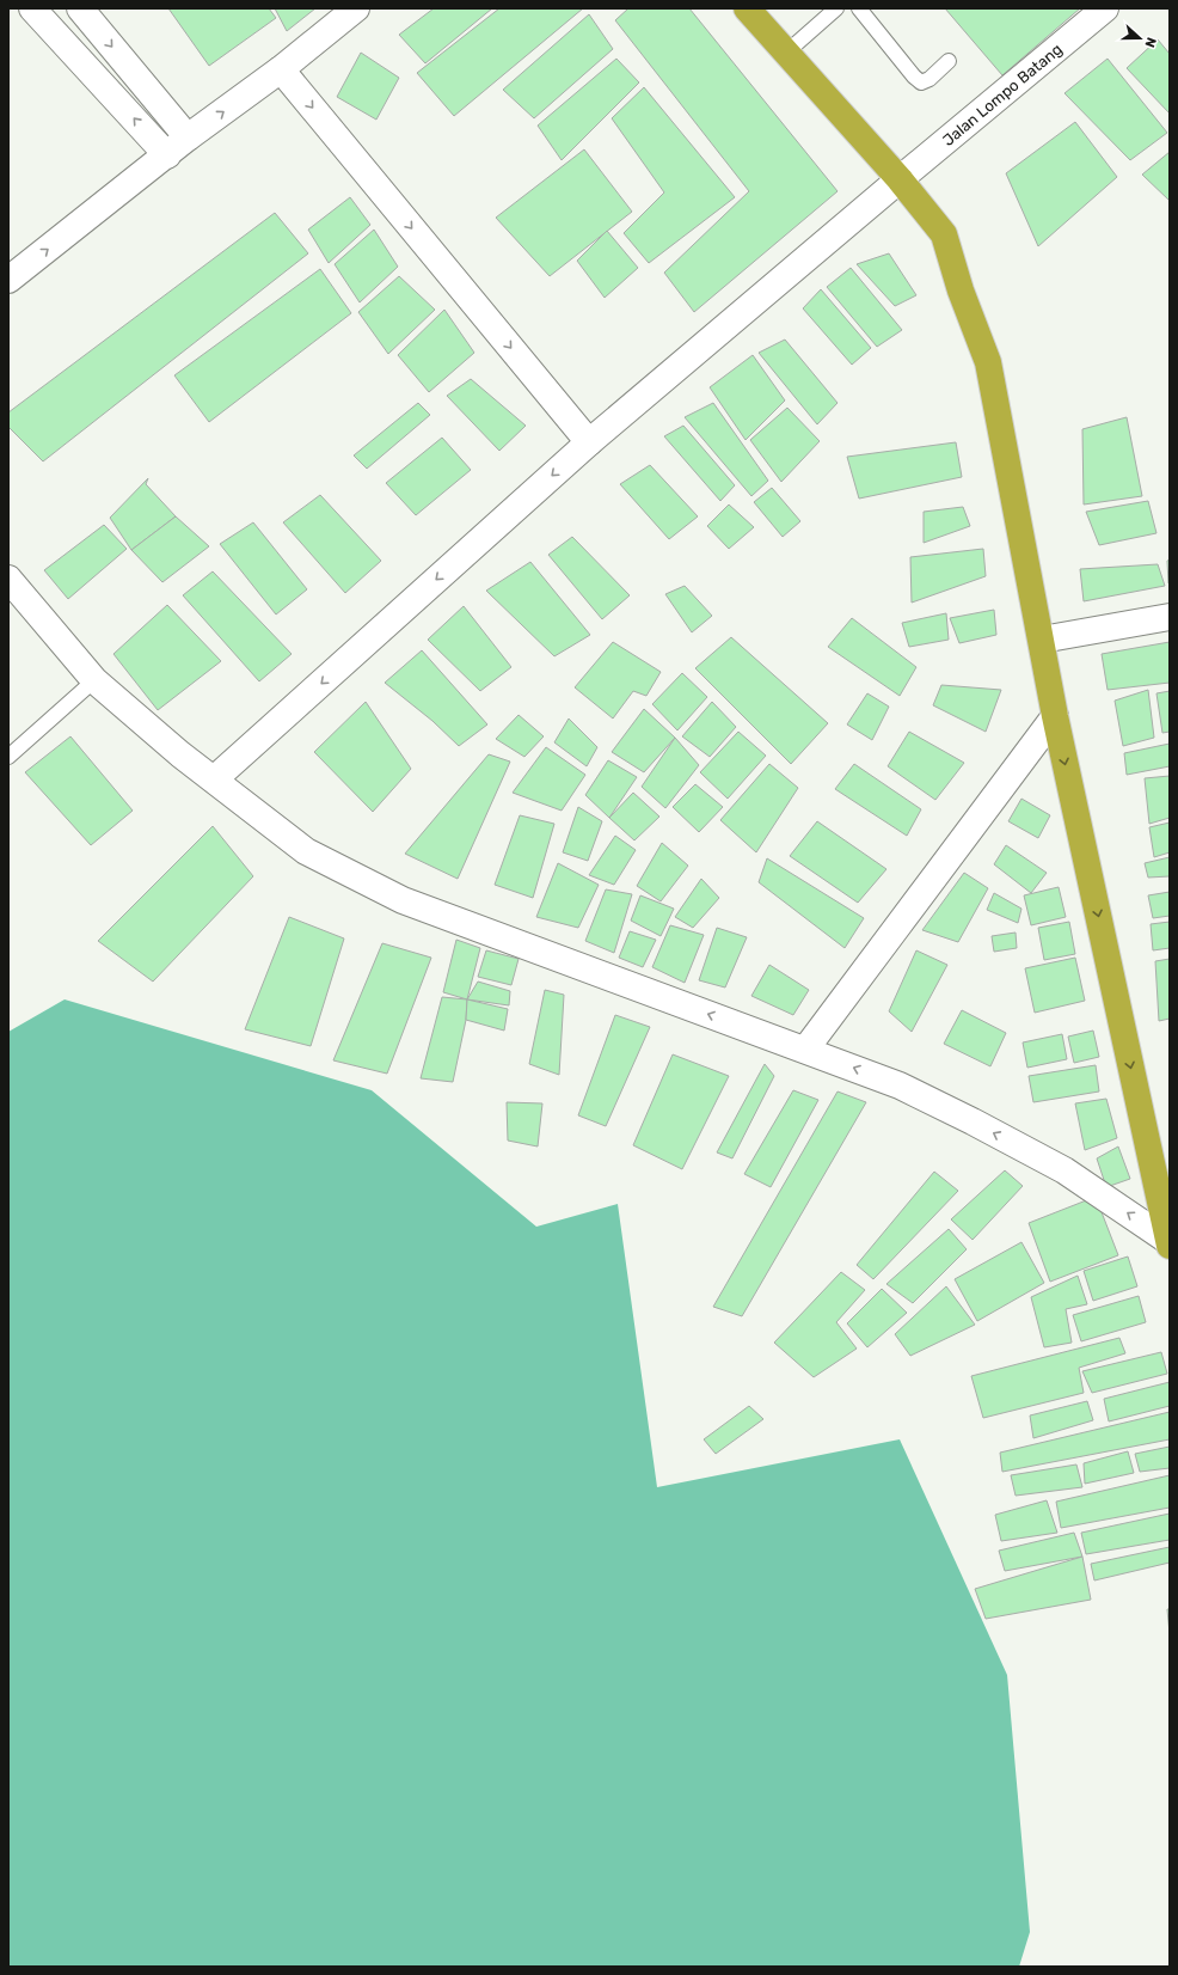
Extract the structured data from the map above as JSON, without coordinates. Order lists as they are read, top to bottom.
{
  "streets": {
    "street": ["Jalan Lompo Batang"]
  },
  "one_way": ["Jalan Lompo Batang"],
  "north": "right"
}
